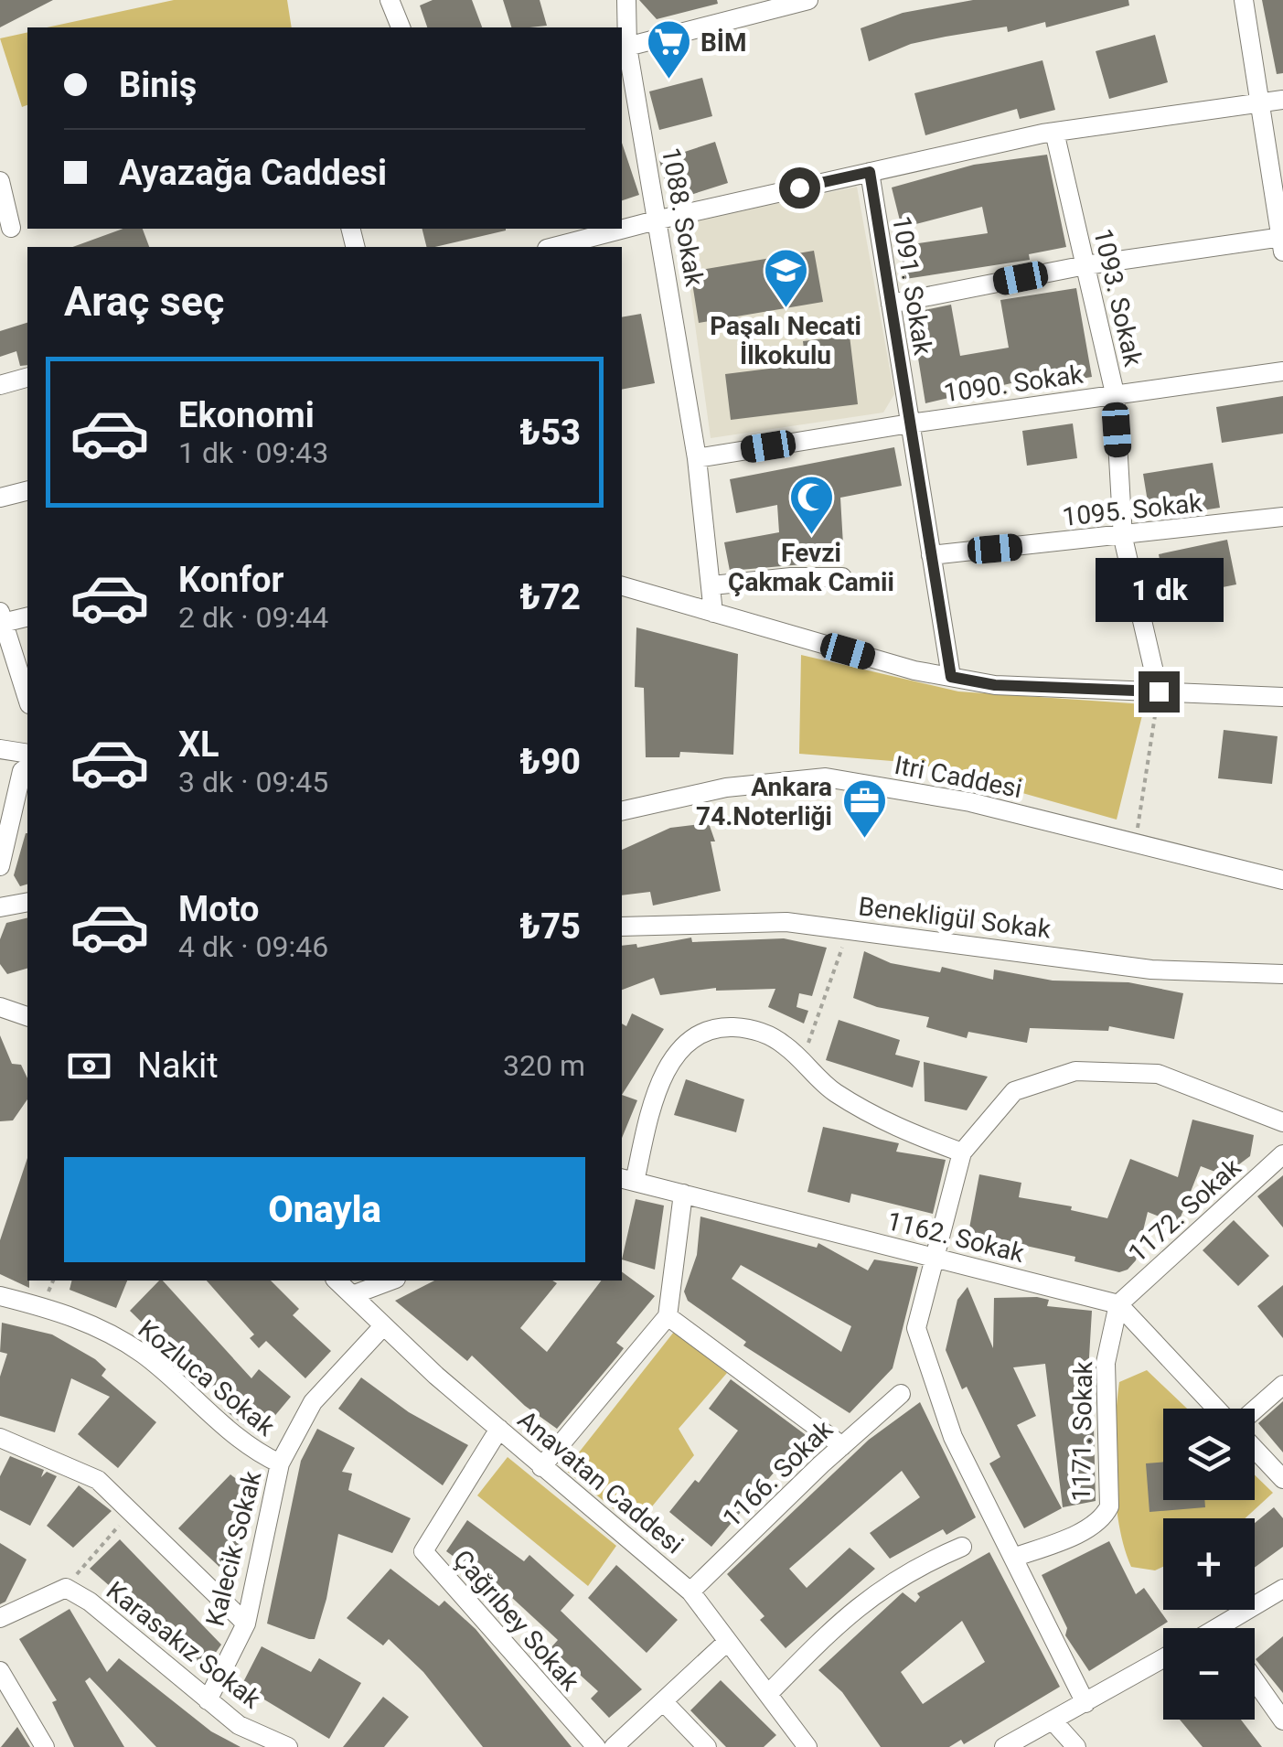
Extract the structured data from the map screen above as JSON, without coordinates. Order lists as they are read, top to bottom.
{
  "streets": {
    "street": [
      "1088. Sokak",
      "1091. Sokak",
      "1093. Sokak",
      "1090. Sokak",
      "1095. Sokak",
      "Itri Caddesi",
      "Benekligül Sokak",
      "1172. Sokak",
      "1162. Sokak",
      "Kozluca Sokak",
      "1171. Sokak",
      "1166. Sokak",
      "Anavatan Caddesi",
      "Kalecik Sokak",
      "Çağrıbey Sokak",
      "Karasakız Sokak"
    ]
  },
  "crossings": [
    ["1088. Sokak", "1090. Sokak"],
    ["1091. Sokak", "1090. Sokak"],
    ["1091. Sokak", "1095. Sokak"],
    ["1093. Sokak", "1090. Sokak"],
    ["1093. Sokak", "1095. Sokak"],
    ["1172. Sokak", "1162. Sokak"],
    ["1172. Sokak", "1171. Sokak"],
    ["1162. Sokak", "1171. Sokak"],
    ["Kozluca Sokak", "Kalecik Sokak"],
    ["1166. Sokak", "Anavatan Caddesi"],
    ["Anavatan Caddesi", "Kalecik Sokak"],
    ["Anavatan Caddesi", "Çağrıbey Sokak"],
    ["Kalecik Sokak", "Karasakız Sokak"]
  ],
  "places": {
    "supermarket": ["BİM"],
    "school or university": ["Paşalı Necati İlkokulu"],
    "mosque": ["Fevzi Çakmak Camii"],
    "office": ["Ankara 74.Noterliği"]
  },
  "page": {
    "banner": ["Biniş", "Ayazağa Caddesi"],
    "heading": "Araç seç",
    "list": [
      {
        "name": "Ekonomi",
        "note": "1 dk · 09:43",
        "value": "₺53"
      },
      {
        "name": "Konfor",
        "note": "2 dk · 09:44",
        "value": "₺72"
      },
      {
        "name": "XL",
        "note": "3 dk · 09:45",
        "value": "₺90"
      },
      {
        "name": "Moto",
        "note": "4 dk · 09:46",
        "value": "₺75"
      }
    ],
    "bubble": "1 dk",
    "pay": ["Nakit", "320 m"],
    "buttons": "Onayla",
    "map_buttons": ["+", "−"]
  }
}
